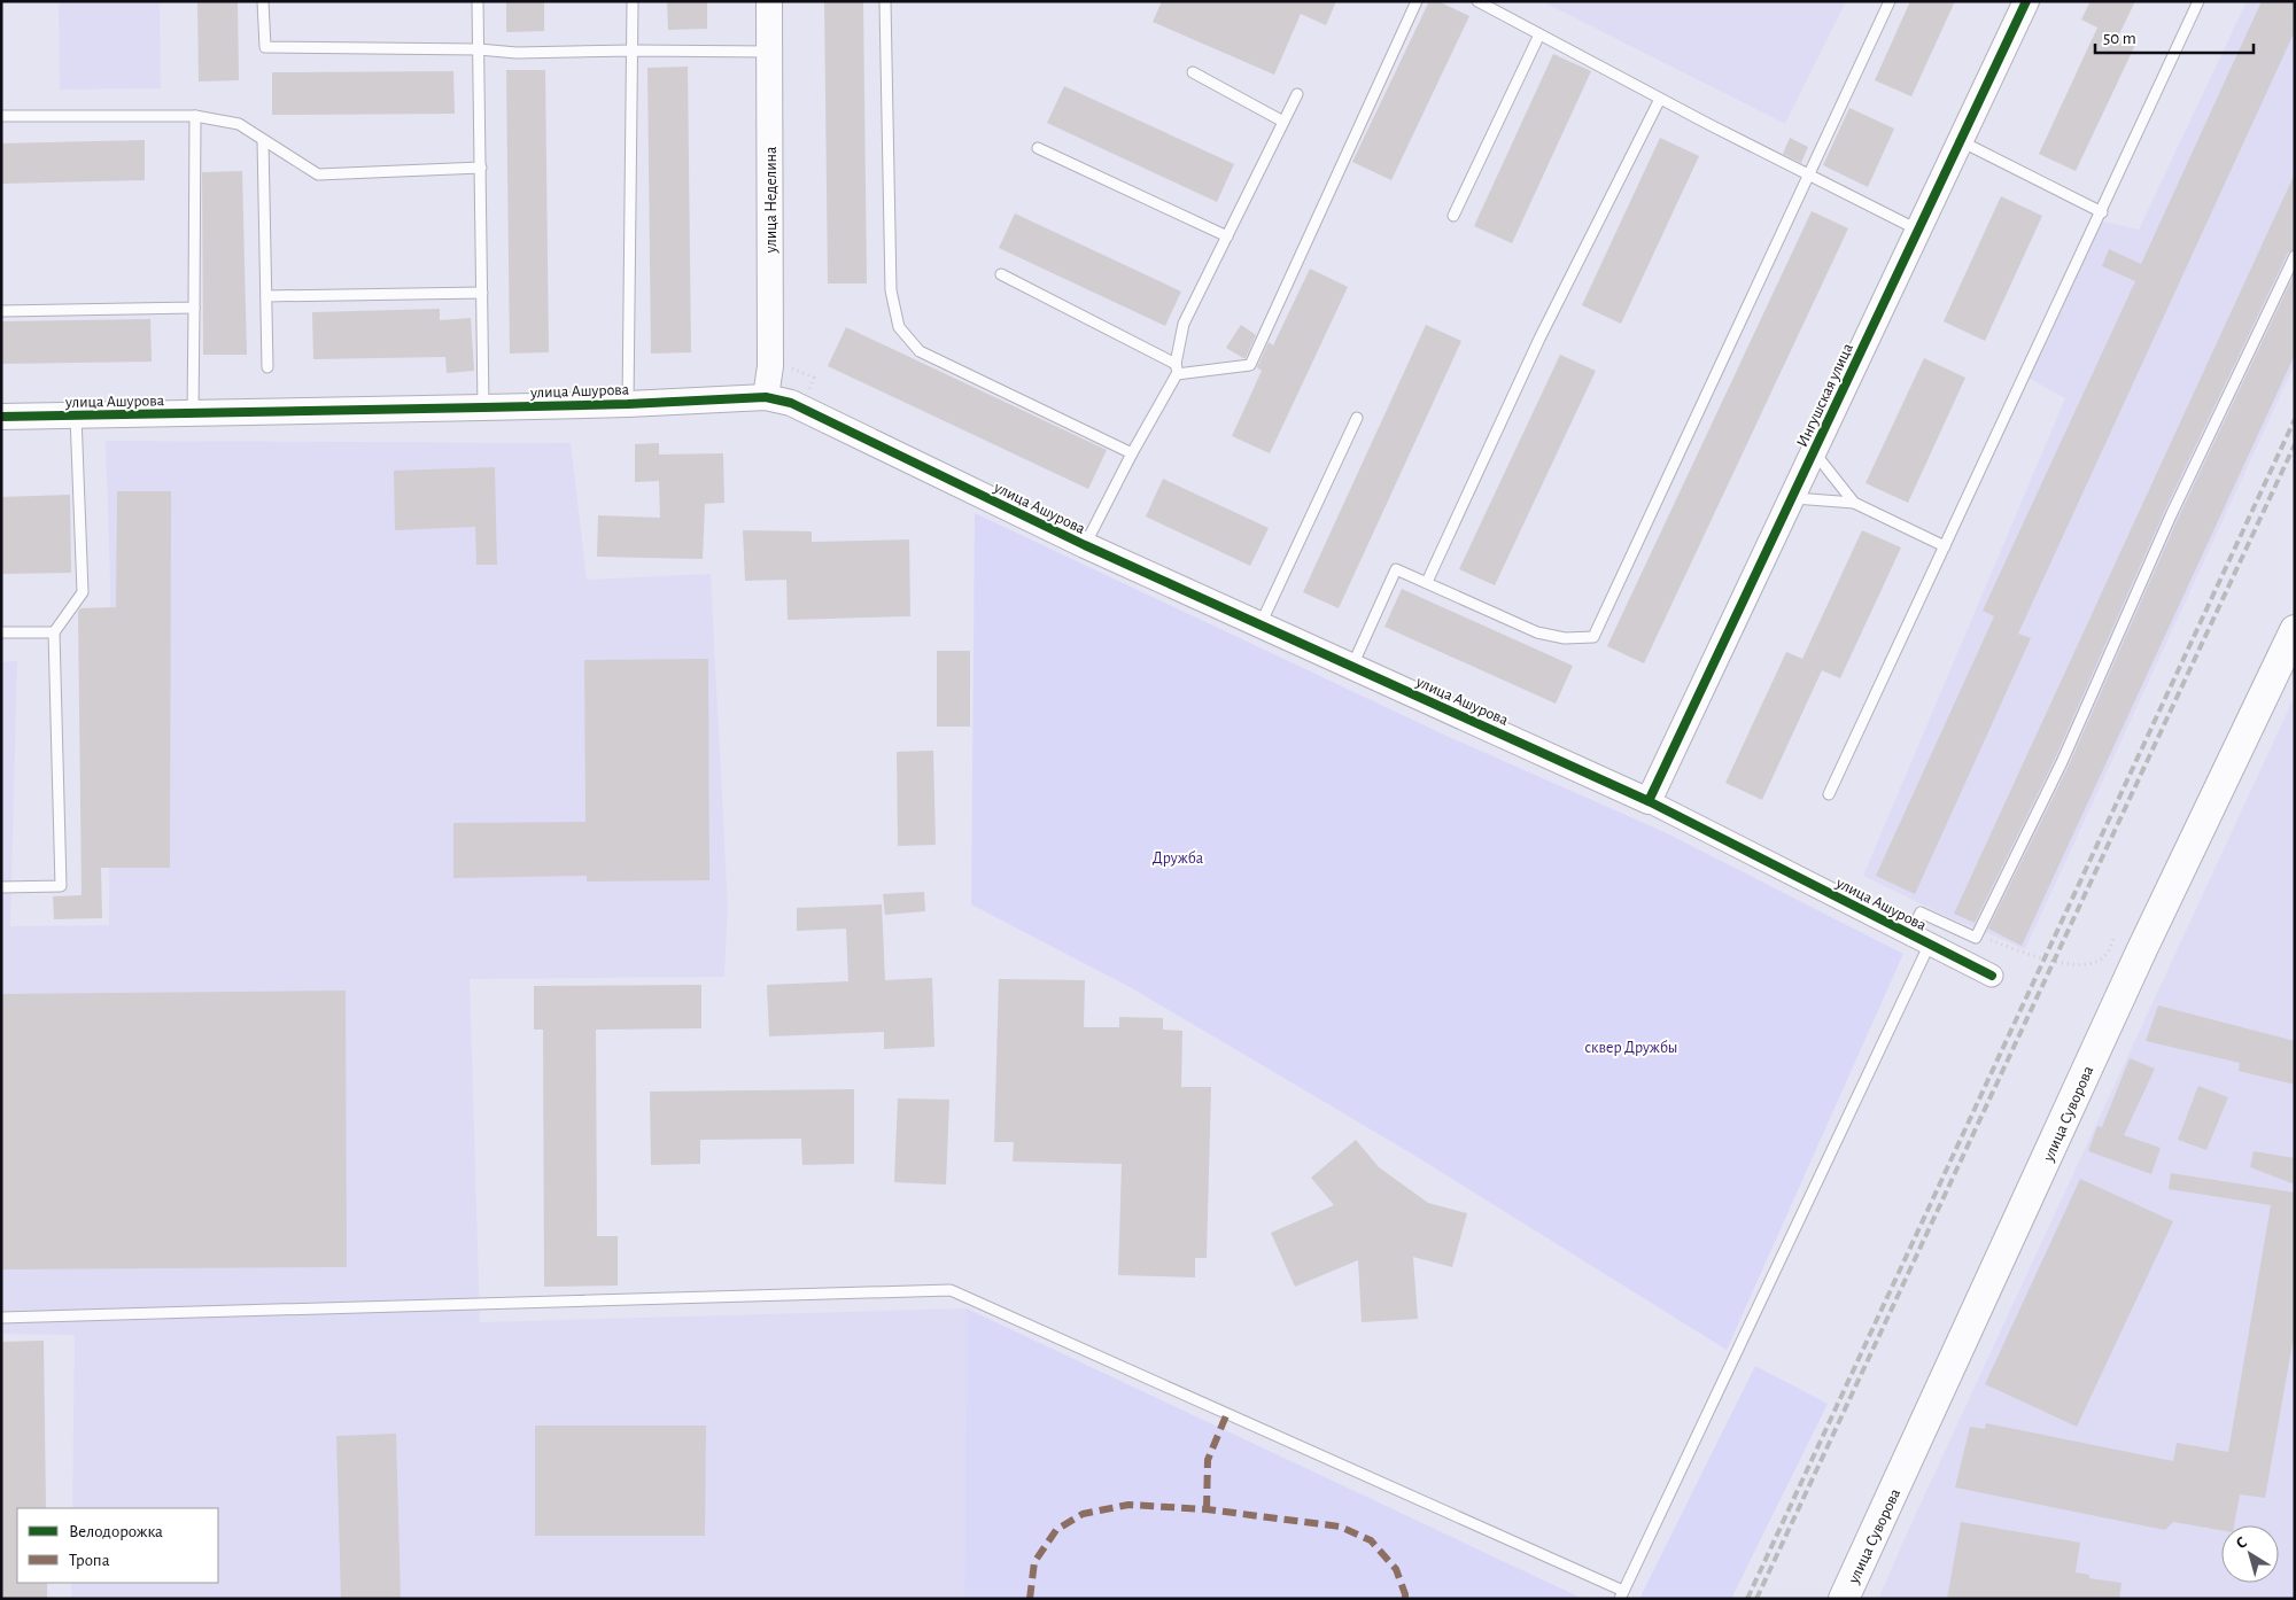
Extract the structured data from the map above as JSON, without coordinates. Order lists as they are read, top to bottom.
{
  "streets": {
    "main road": ["улица Суворова"],
    "street": ["улица Неделина", "улица Ашурова", "Ингушская улица"]
  },
  "crossings": [
    ["улица Неделина", "улица Ашурова"],
    ["улица Ашурова", "Ингушская улица"]
  ],
  "parks": ["Дружба", "сквер Дружбы"],
  "legend": ["Велодорожка", "Тропа"],
  "scale_bar": "50 m",
  "north": "top left"
}
